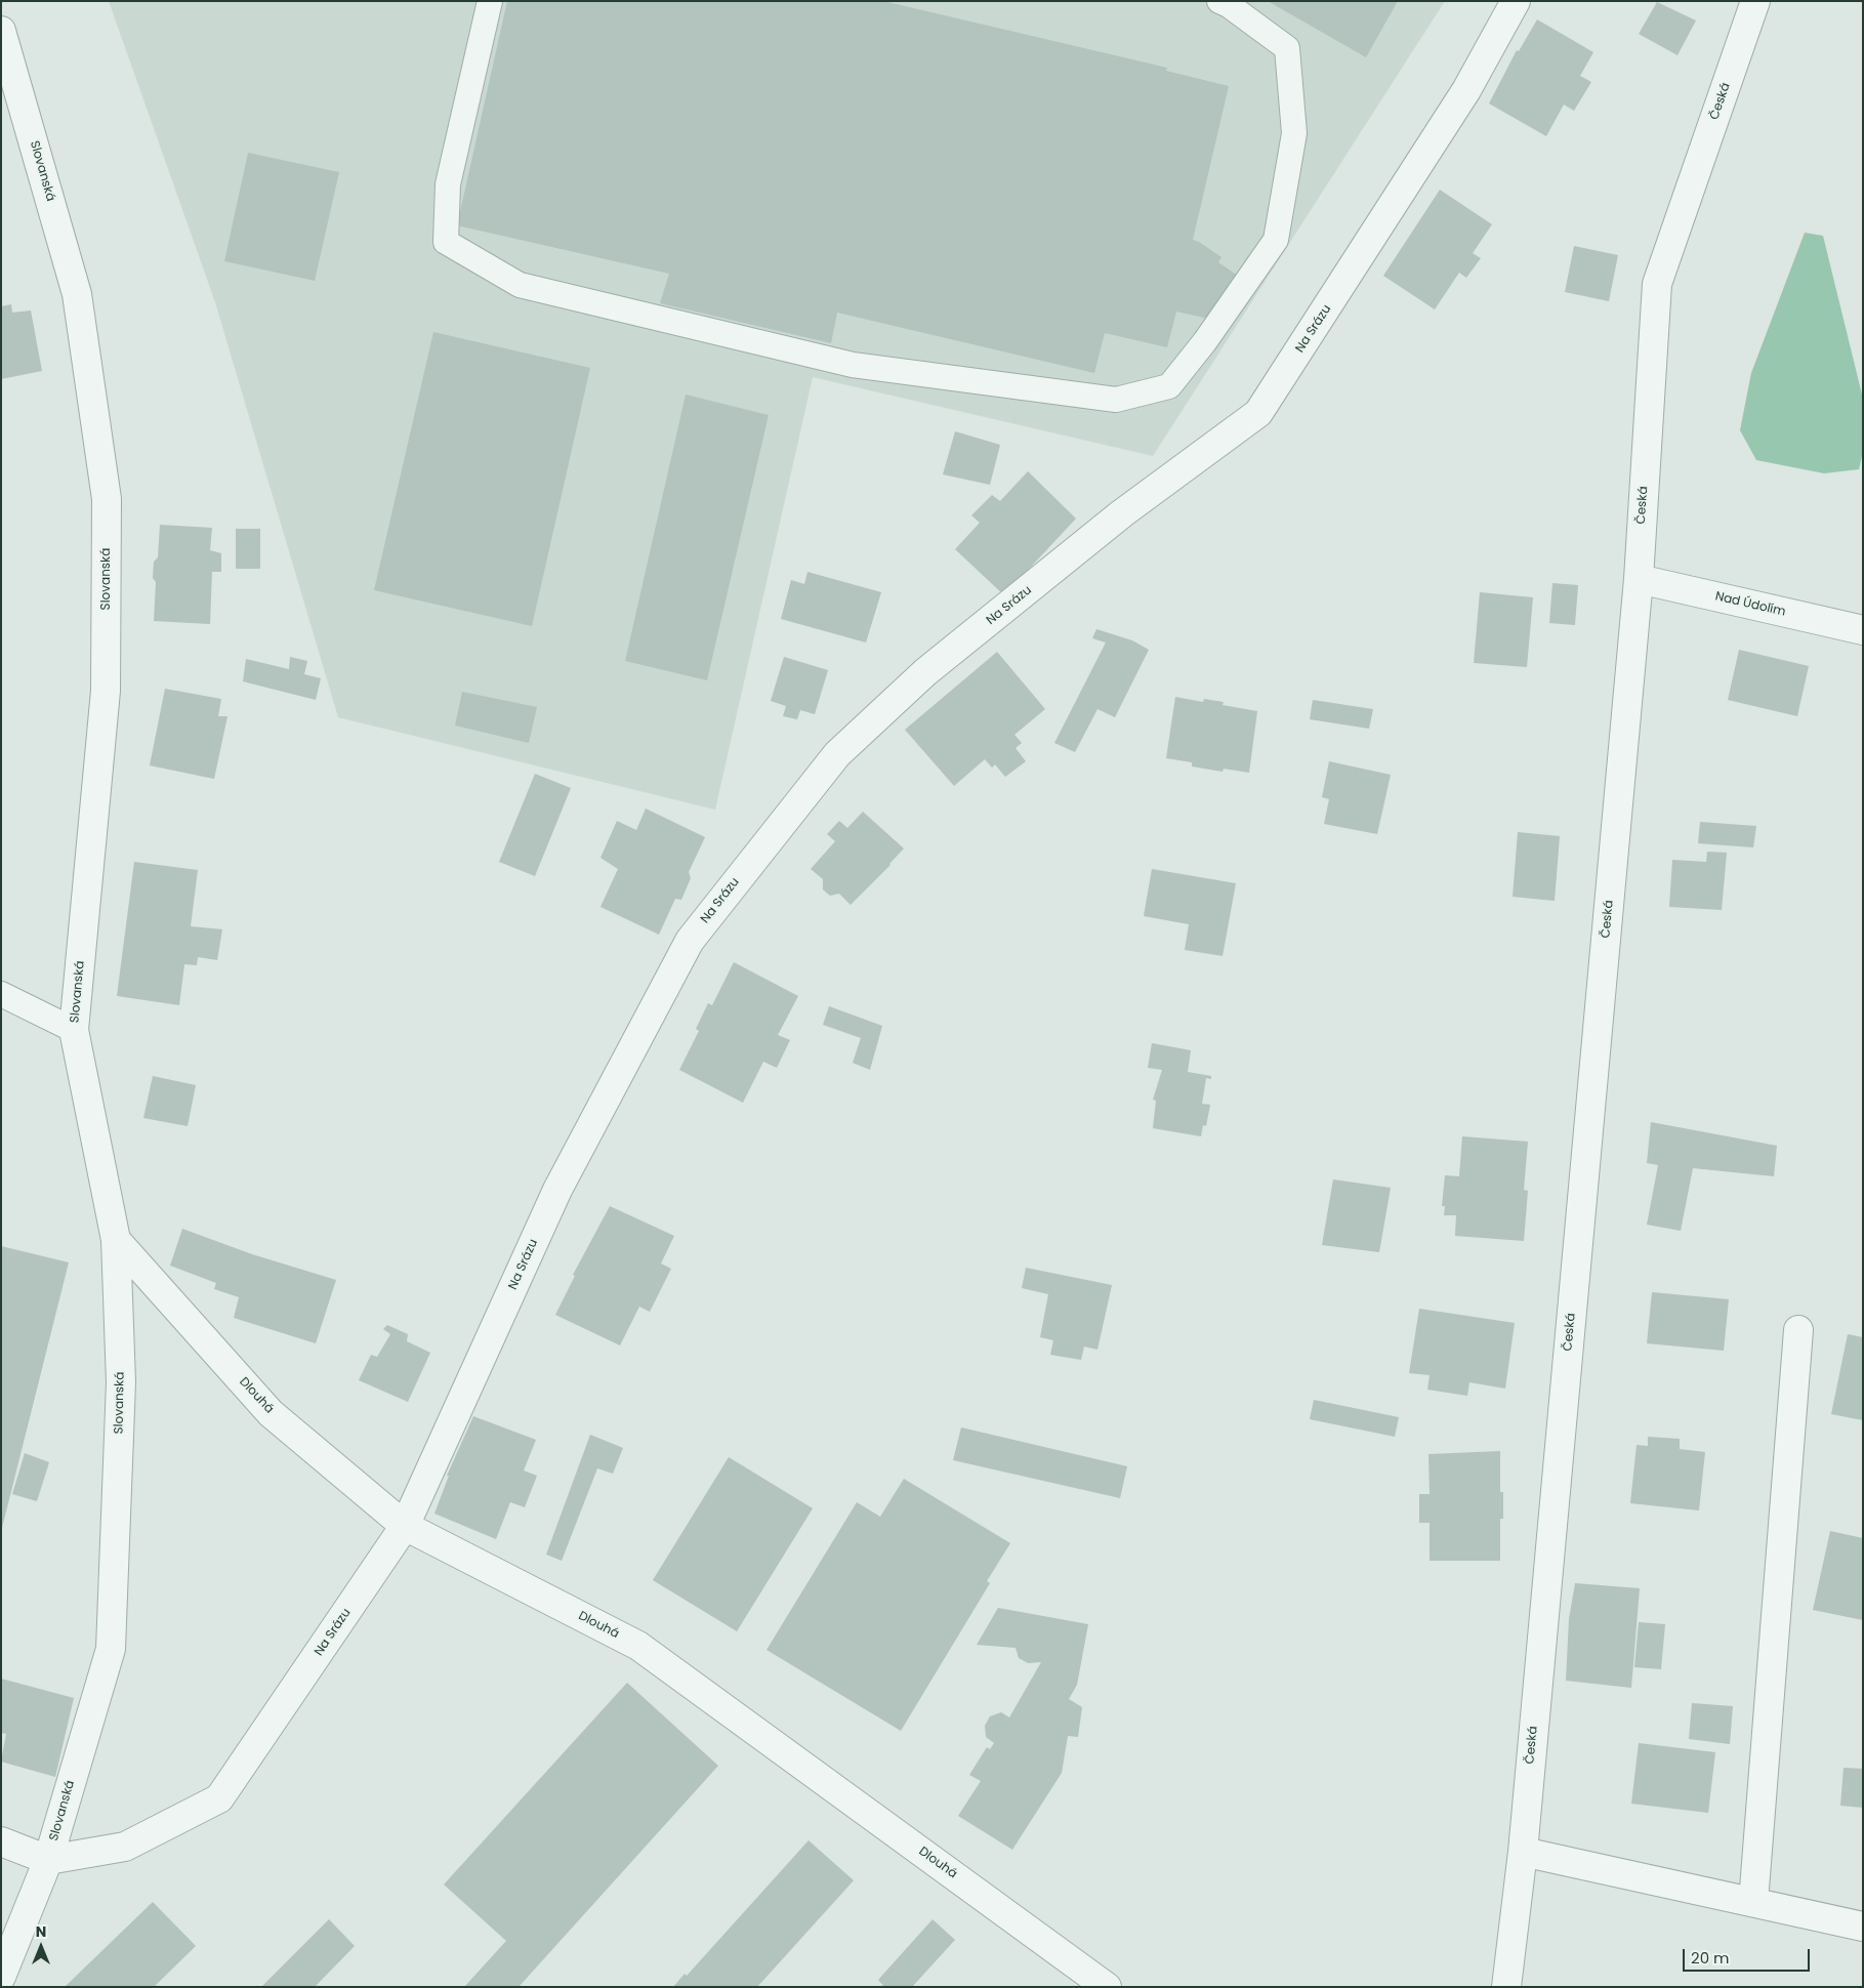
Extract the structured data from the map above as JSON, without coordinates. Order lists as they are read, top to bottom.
{
  "streets": {
    "street": [
      "Česká",
      "Slovanská",
      "Na Srázu",
      "Nad Údolím",
      "Dlouhá"
    ]
  },
  "crossings": [
    ["Česká", "Nad Údolím"],
    ["Slovanská", "Na Srázu"],
    ["Slovanská", "Dlouhá"],
    ["Na Srázu", "Dlouhá"]
  ],
  "scale_bar": "20 m",
  "north": "top"
}
